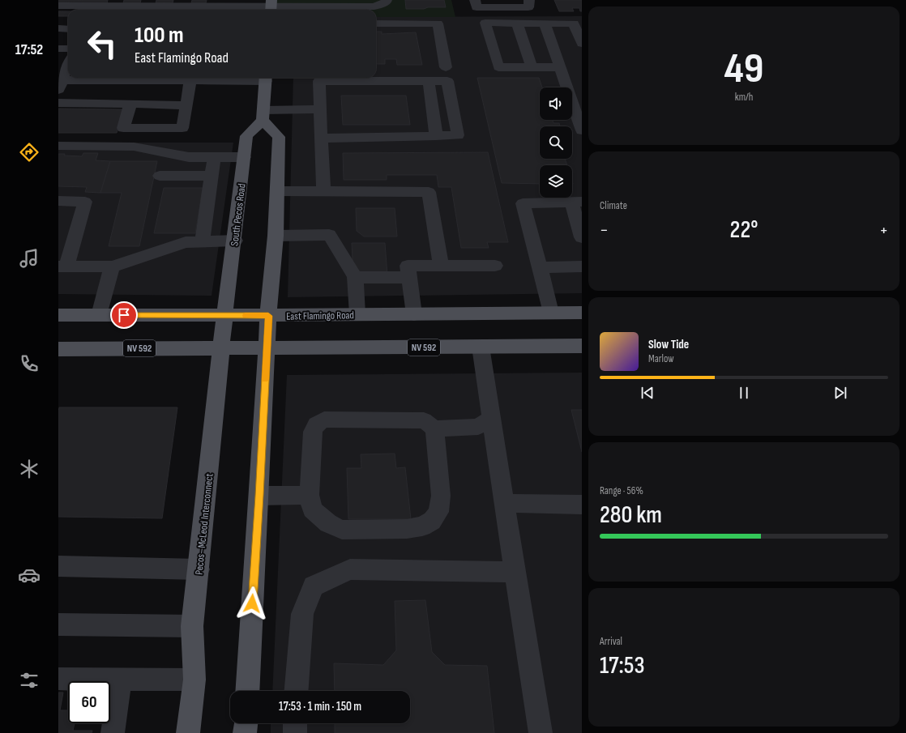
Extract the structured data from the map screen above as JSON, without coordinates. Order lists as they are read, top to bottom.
{
  "streets": {
    "main road": [
      "South Pecos Road",
      "East Flamingo Road",
      "NV 592",
      "Pecos–McLeod Interconnect"
    ]
  },
  "crossings": [
    ["South Pecos Road", "East Flamingo Road"],
    ["South Pecos Road", "Pecos–McLeod Interconnect"],
    ["East Flamingo Road", "Pecos–McLeod Interconnect"],
    ["NV 592", "Pecos–McLeod Interconnect"]
  ],
  "page": {
    "tabs": "17:52",
    "tile": [
      ["49", "km/h"],
      "Climate",
      ["Range · 56%", "280 km"],
      ["Arrival", "17:53"]
    ],
    "turn": ["100 m", "East Flamingo Road"],
    "heat": ["−", "22°", "+"],
    "song": ["Slow Tide", "Marlow"],
    "limit": "60",
    "trip": "17:53 · 1 min · 150 m"
  }
}
